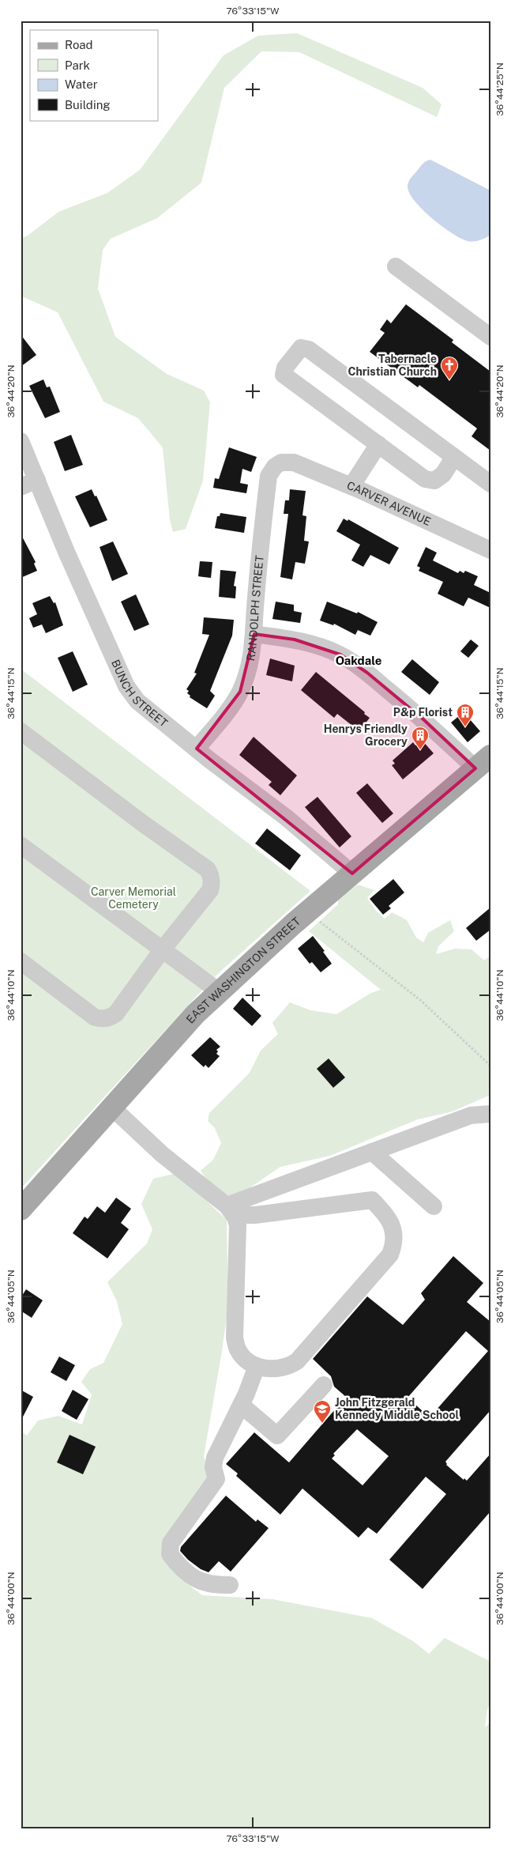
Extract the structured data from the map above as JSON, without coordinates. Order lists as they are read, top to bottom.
{
  "streets": {
    "main road": ["EAST WASHINGTON STREET"],
    "street": ["CARVER AVENUE", "RANDOLPH STREET", "BUNCH STREET"]
  },
  "crossings": [
    ["CARVER AVENUE", "RANDOLPH STREET"],
    ["RANDOLPH STREET", "BUNCH STREET"],
    ["BUNCH STREET", "EAST WASHINGTON STREET"]
  ],
  "districts": ["Oakdale"],
  "parks": ["Carver Memorial Cemetery"],
  "places": {
    "church": ["Tabernacle Christian Church"],
    "building": ["P&p Florist", "Henrys Friendly Grocery"],
    "school or university": ["John Fitzgerald Kennedy Middle School"]
  },
  "legend": [
    "Road",
    "Park",
    "Water",
    "Building"
  ],
  "coordinates": [
    "76°33'15\"W",
    "36°44'25\"N",
    "36°44'20\"N",
    "36°44'15\"N",
    "36°44'10\"N",
    "36°44'05\"N",
    "36°44'00\"N"
  ]
}
